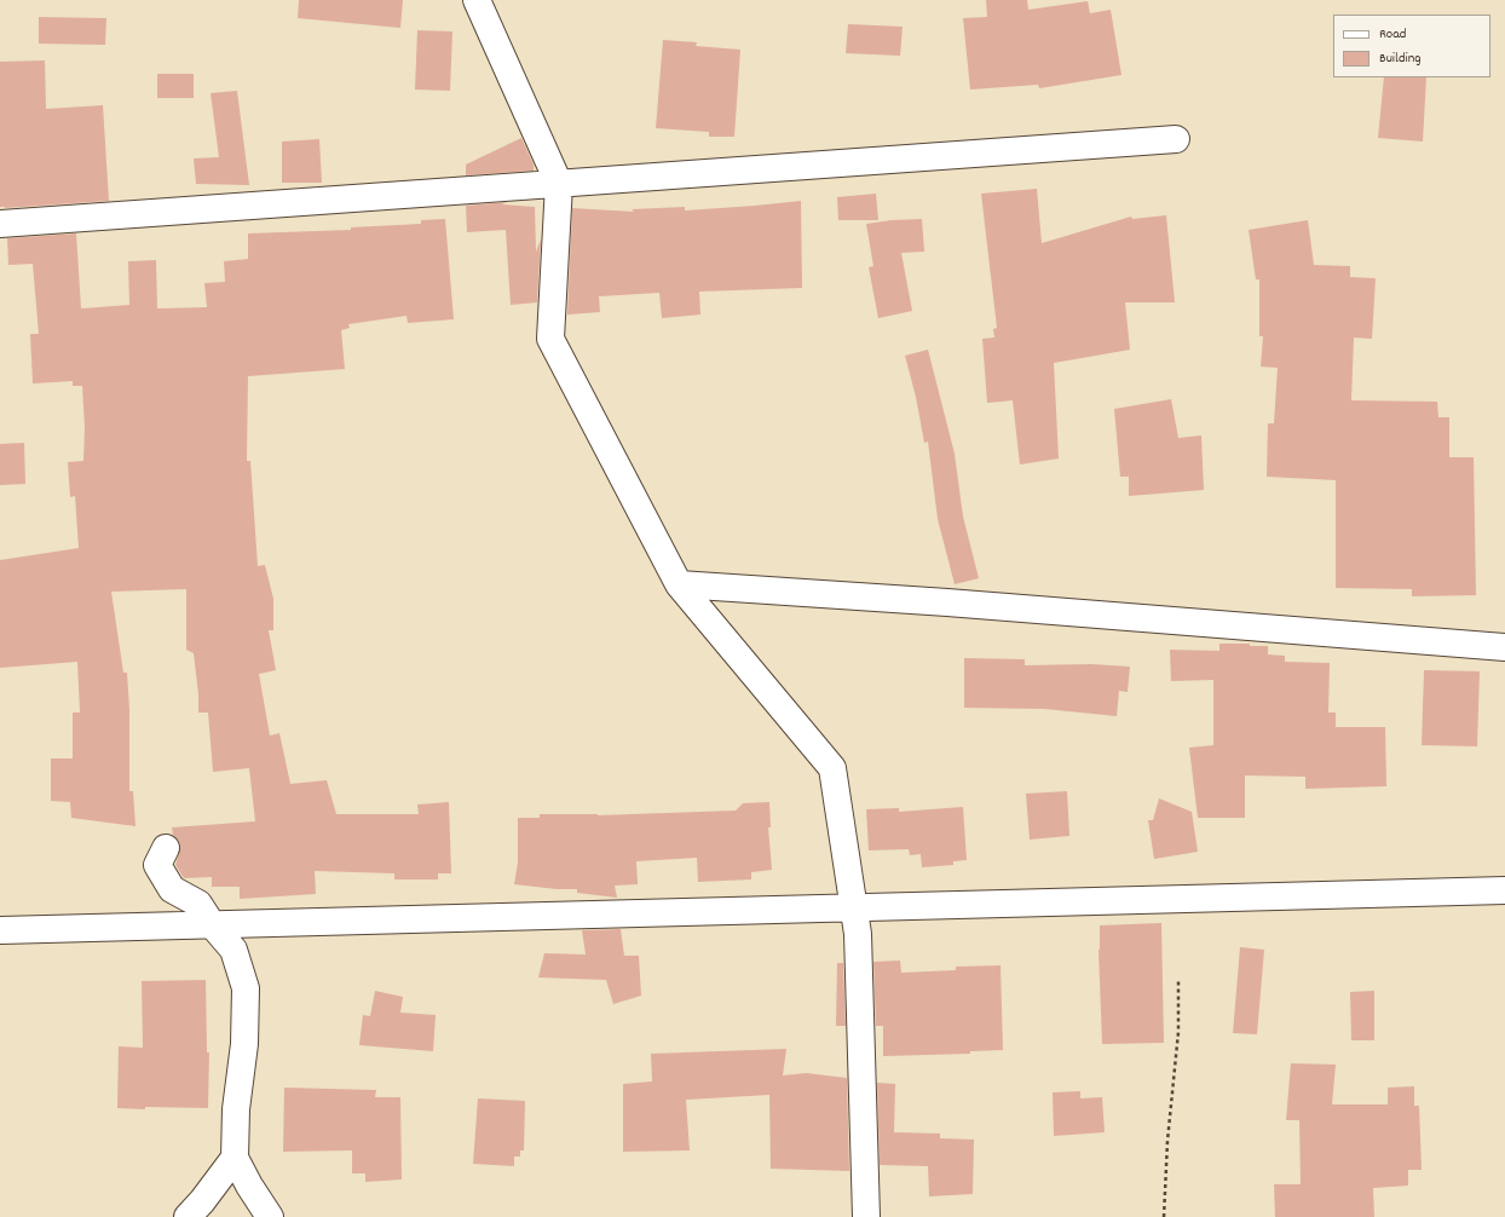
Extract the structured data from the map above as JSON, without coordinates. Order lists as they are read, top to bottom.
{
  "legend": ["Road", "Building"]
}
